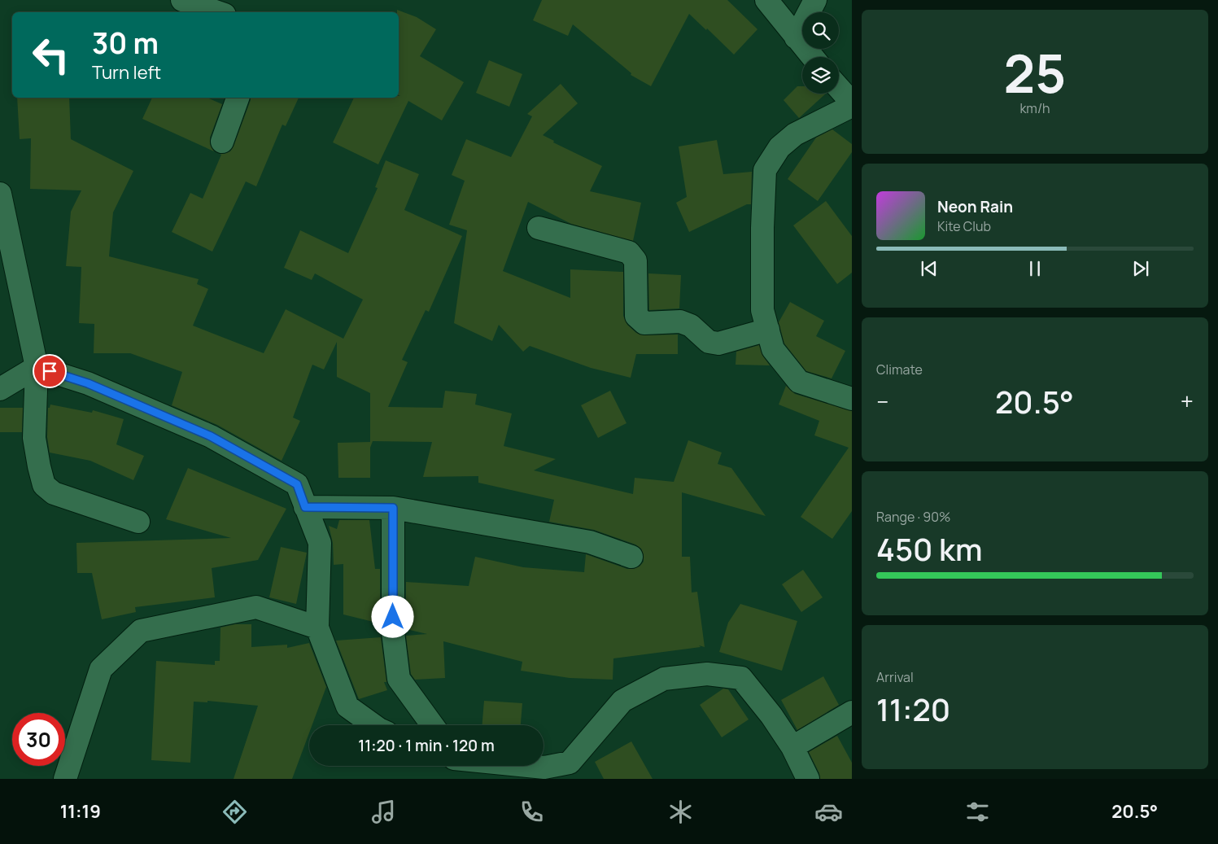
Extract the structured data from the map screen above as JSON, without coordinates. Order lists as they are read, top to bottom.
{
  "page": {
    "tile": [
      ["25", "km/h"],
      "Climate",
      ["Range · 90%", "450 km"],
      ["Arrival", "11:20"]
    ],
    "turn": ["30 m", "Turn left"],
    "song": ["Neon Rain", "Kite Club"],
    "heat": ["−", "20.5°", "+"],
    "limit": "30",
    "trip": "11:20 · 1 min · 120 m",
    "tabs": ["11:19", "20.5°"]
  }
}
